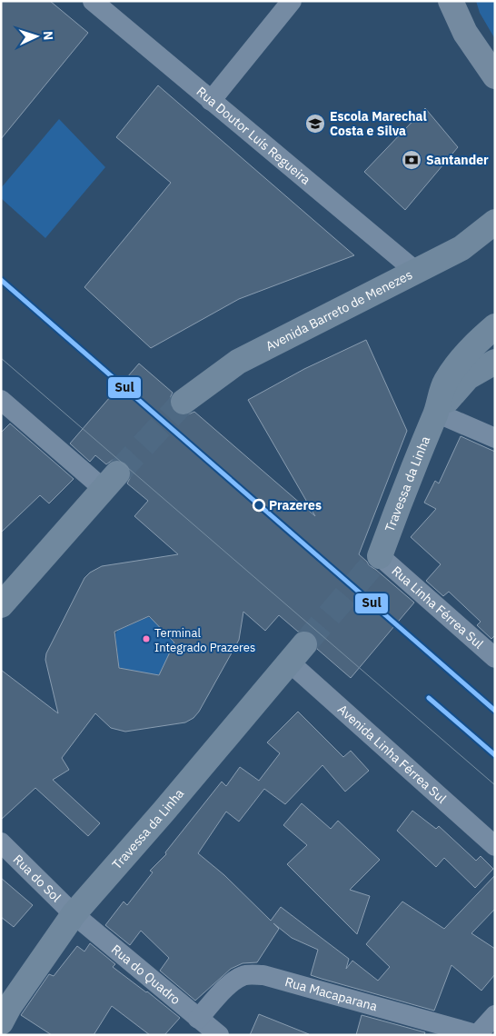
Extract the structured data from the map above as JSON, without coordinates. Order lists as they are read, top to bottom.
{
  "streets": {
    "main road": ["Avenida Barreto de Menezes", "Travessa da Linha"],
    "street": [
      "Rua Doutor Luís Regueira",
      "Rua Linha Férrea Sul",
      "Avenida Linha Férrea Sul",
      "Rua do Sol",
      "Rua do Quadro",
      "Rua Macaparana"
    ]
  },
  "crossings": [
    ["Rua Doutor Luís Regueira", "Avenida Barreto de Menezes"],
    ["Travessa da Linha", "Rua Linha Férrea Sul"],
    ["Travessa da Linha", "Avenida Linha Férrea Sul"],
    ["Travessa da Linha", "Rua do Sol"],
    ["Travessa da Linha", "Rua do Quadro"],
    ["Rua do Sol", "Rua do Quadro"],
    ["Rua do Quadro", "Rua Macaparana"]
  ],
  "places": {
    "school or university": ["Escola Marechal Costa e Silva"],
    "bank": ["Santander"],
    "other": ["Prazeres", "Terminal Integrado Prazeres"]
  },
  "lines": ["metro line Sul"],
  "north": "right"
}
